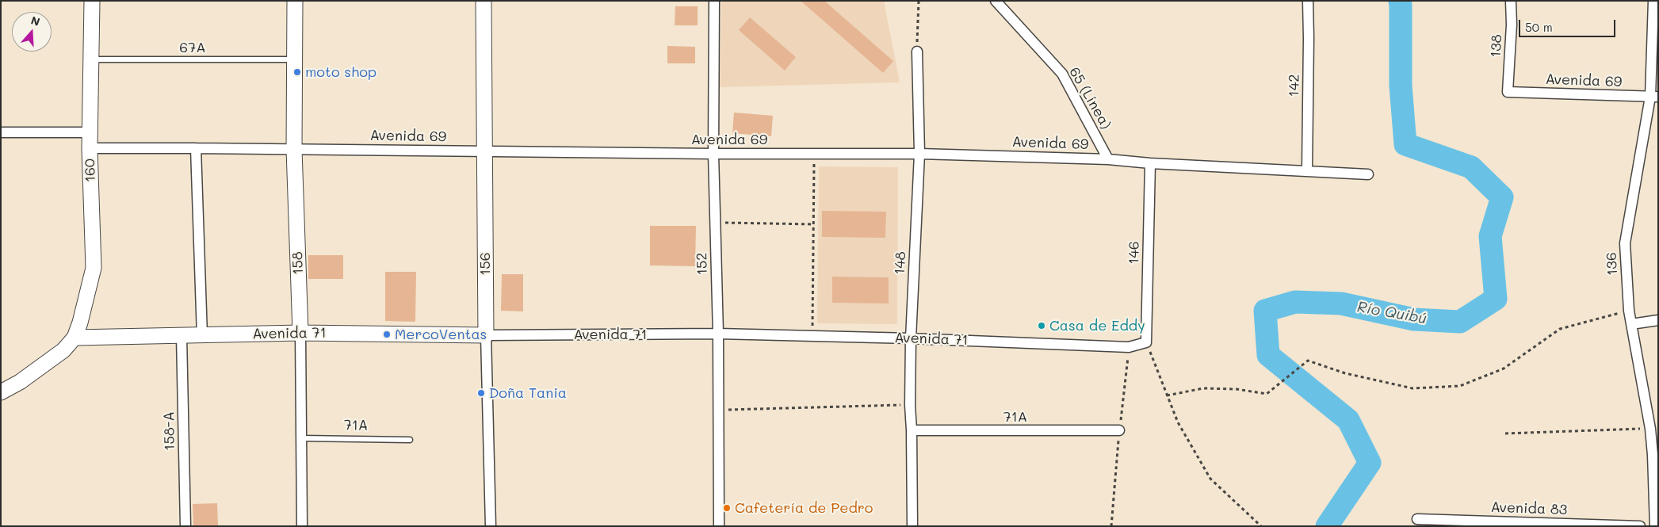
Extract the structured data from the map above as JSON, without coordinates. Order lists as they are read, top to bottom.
{
  "streets": {
    "main road": [
      "160",
      "158",
      "156",
      "Avenida 71"
    ],
    "street": [
      "138",
      "Avenida 69",
      "142",
      "65 (Línea)",
      "146",
      "148",
      "152",
      "136",
      "71A",
      "158-A",
      "Avenida 83"
    ],
    "lane": ["67A"]
  },
  "crossings": [
    ["138", "Avenida 69"],
    ["67A", "160"],
    ["67A", "158"],
    ["Avenida 69", "142"],
    ["Avenida 69", "65 (Línea)"],
    ["Avenida 69", "160"],
    ["Avenida 69", "146"],
    ["Avenida 69", "158"],
    ["Avenida 69", "148"],
    ["Avenida 69", "156"],
    ["Avenida 69", "152"],
    ["Avenida 69", "136"],
    ["160", "Avenida 71"],
    ["146", "Avenida 71"],
    ["158", "Avenida 71"],
    ["158", "71A"],
    ["148", "Avenida 71"],
    ["148", "71A"],
    ["156", "Avenida 71"],
    ["152", "Avenida 71"],
    ["Avenida 71", "158-A"]
  ],
  "water": ["Río Quibú"],
  "places": [
    "moto shop",
    "Casa de Eddy",
    "MercoVentas",
    "Doña Tania",
    "Cafetería de Pedro"
  ],
  "scale_bar": "50 m",
  "north": "top"
}
